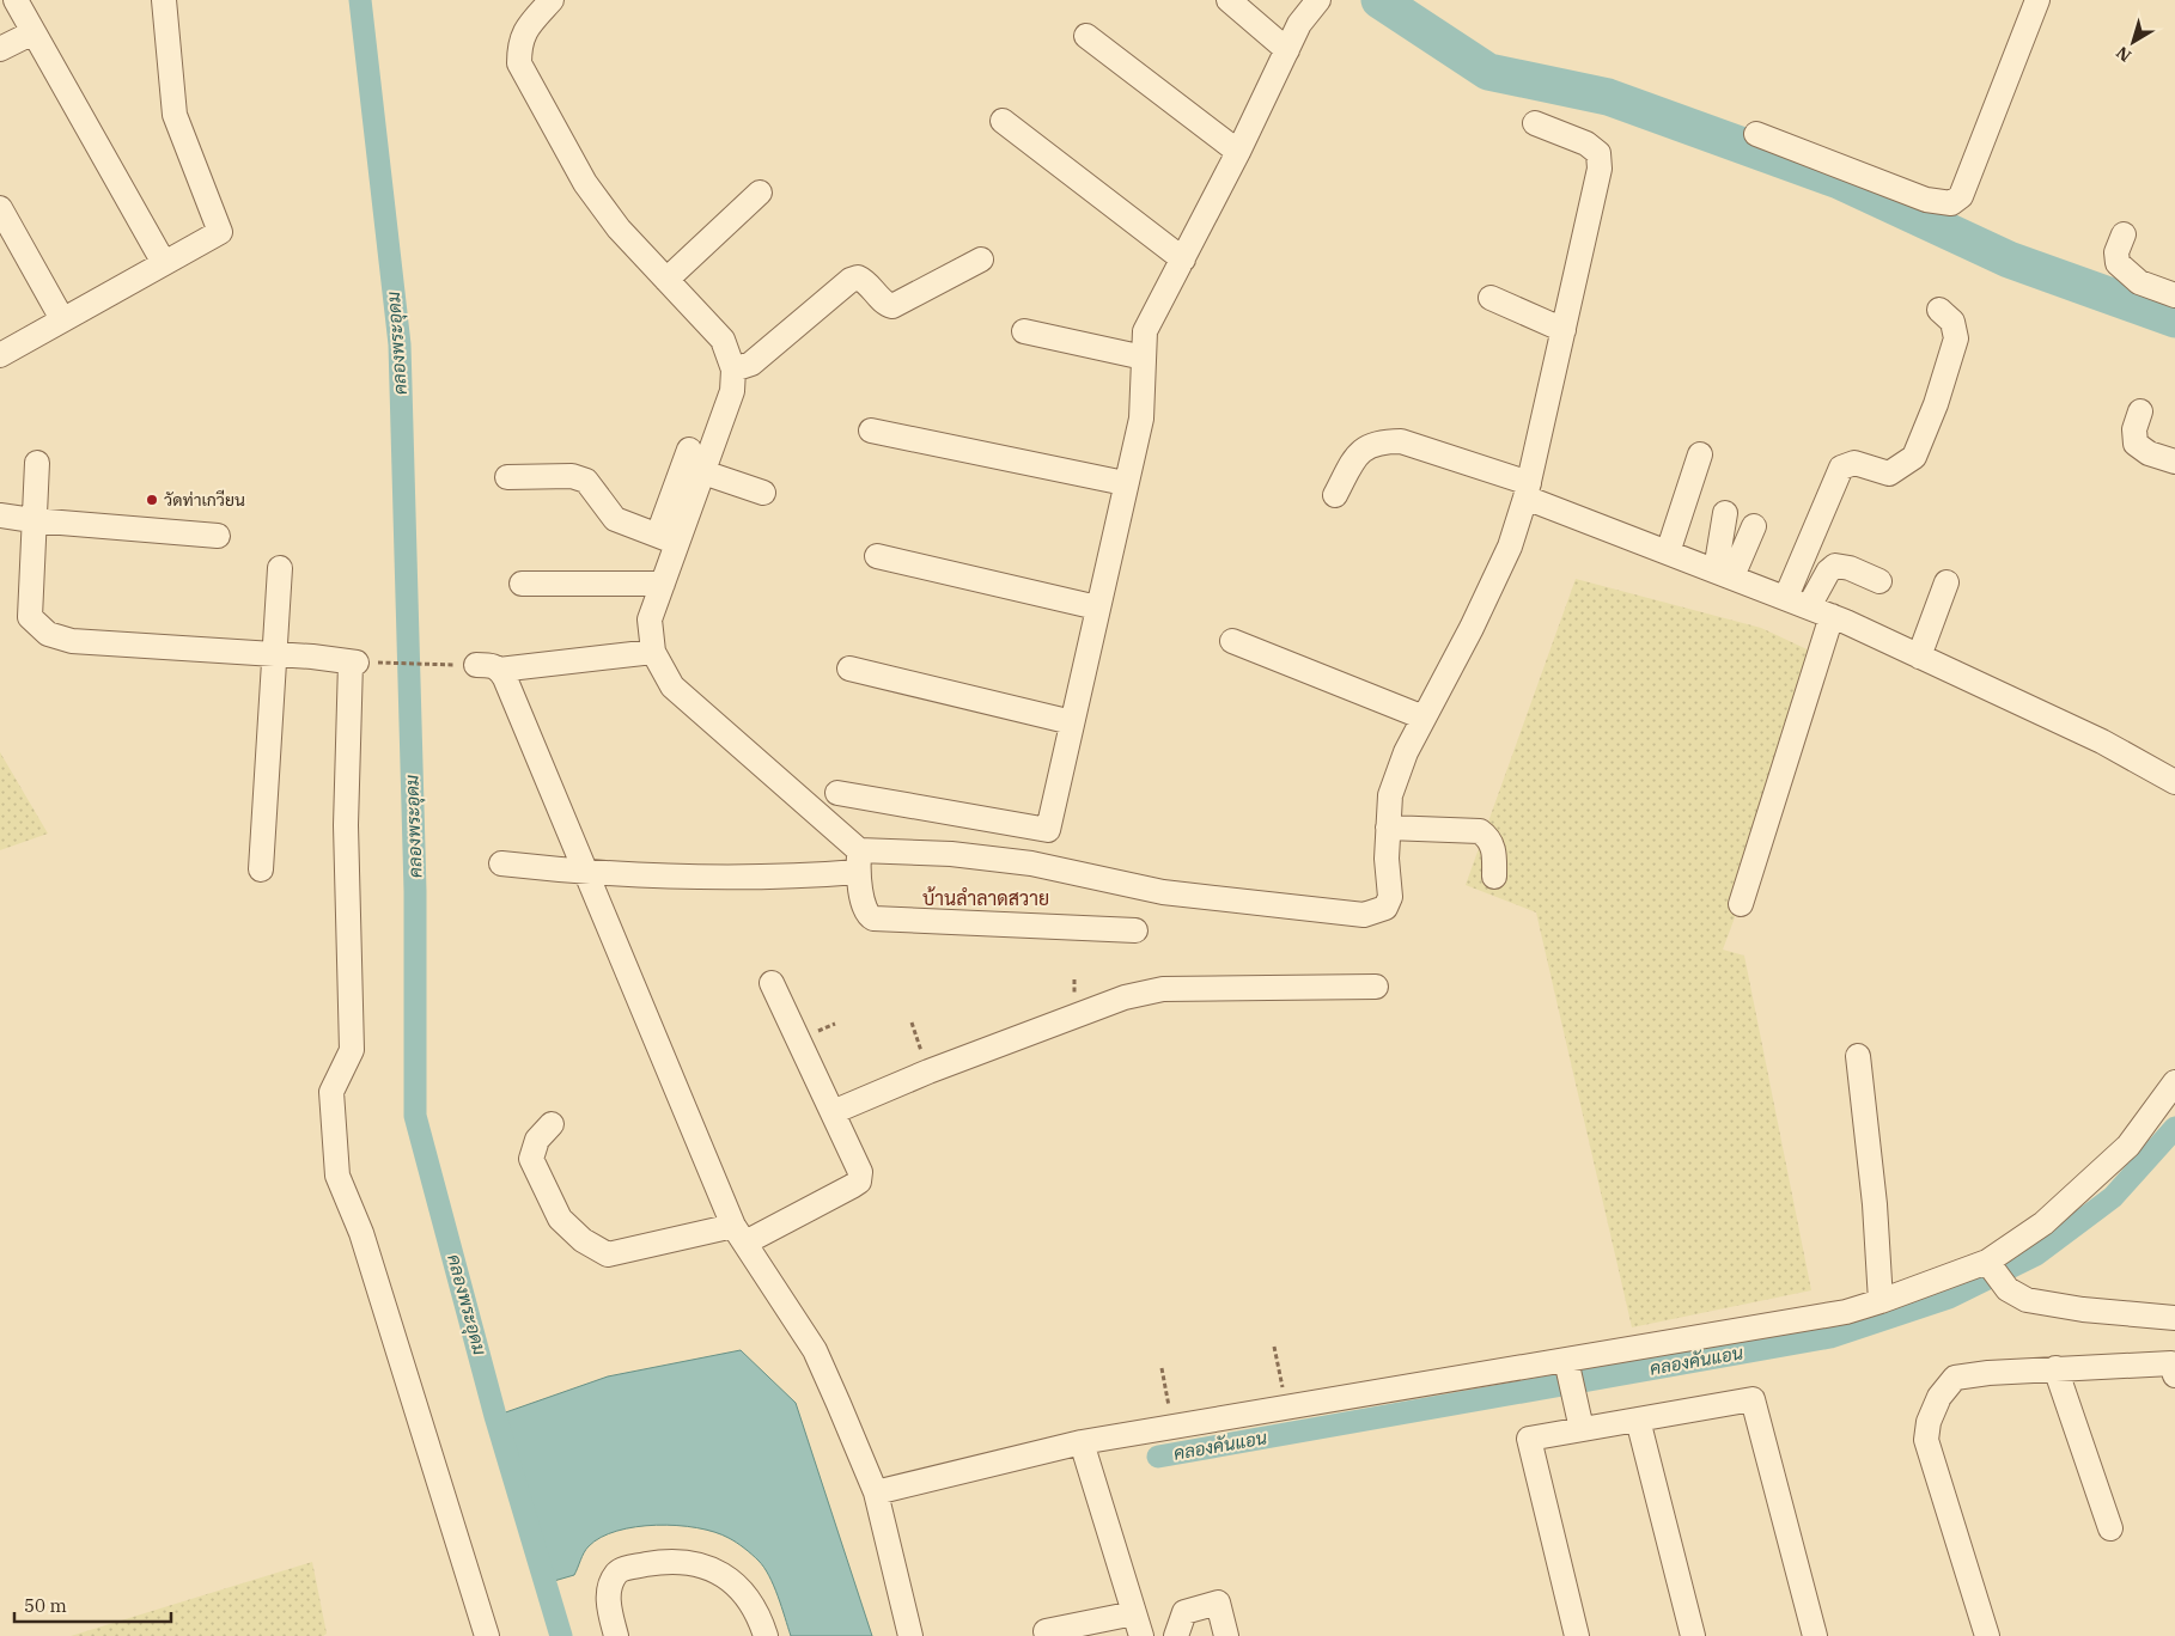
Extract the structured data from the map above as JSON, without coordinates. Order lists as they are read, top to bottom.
{
  "districts": ["บ้านลำลาดสวาย"],
  "water": ["คลองพระอุดม", "คลองคันแอน"],
  "places": ["วัดท่าเกวียน"],
  "scale_bar": "50 m",
  "north": "bottom left"
}
